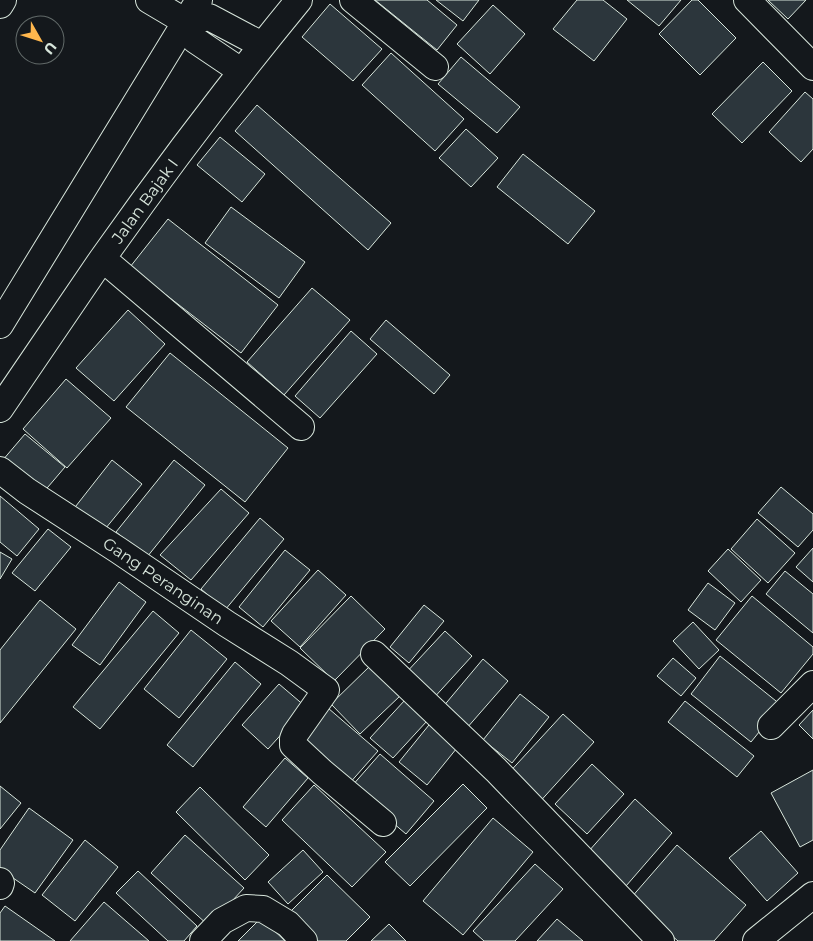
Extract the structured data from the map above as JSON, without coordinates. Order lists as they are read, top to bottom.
{
  "streets": {
    "street": ["Jalan Bajak I", "Gang Peranginan"]
  },
  "north": "bottom right"
}
